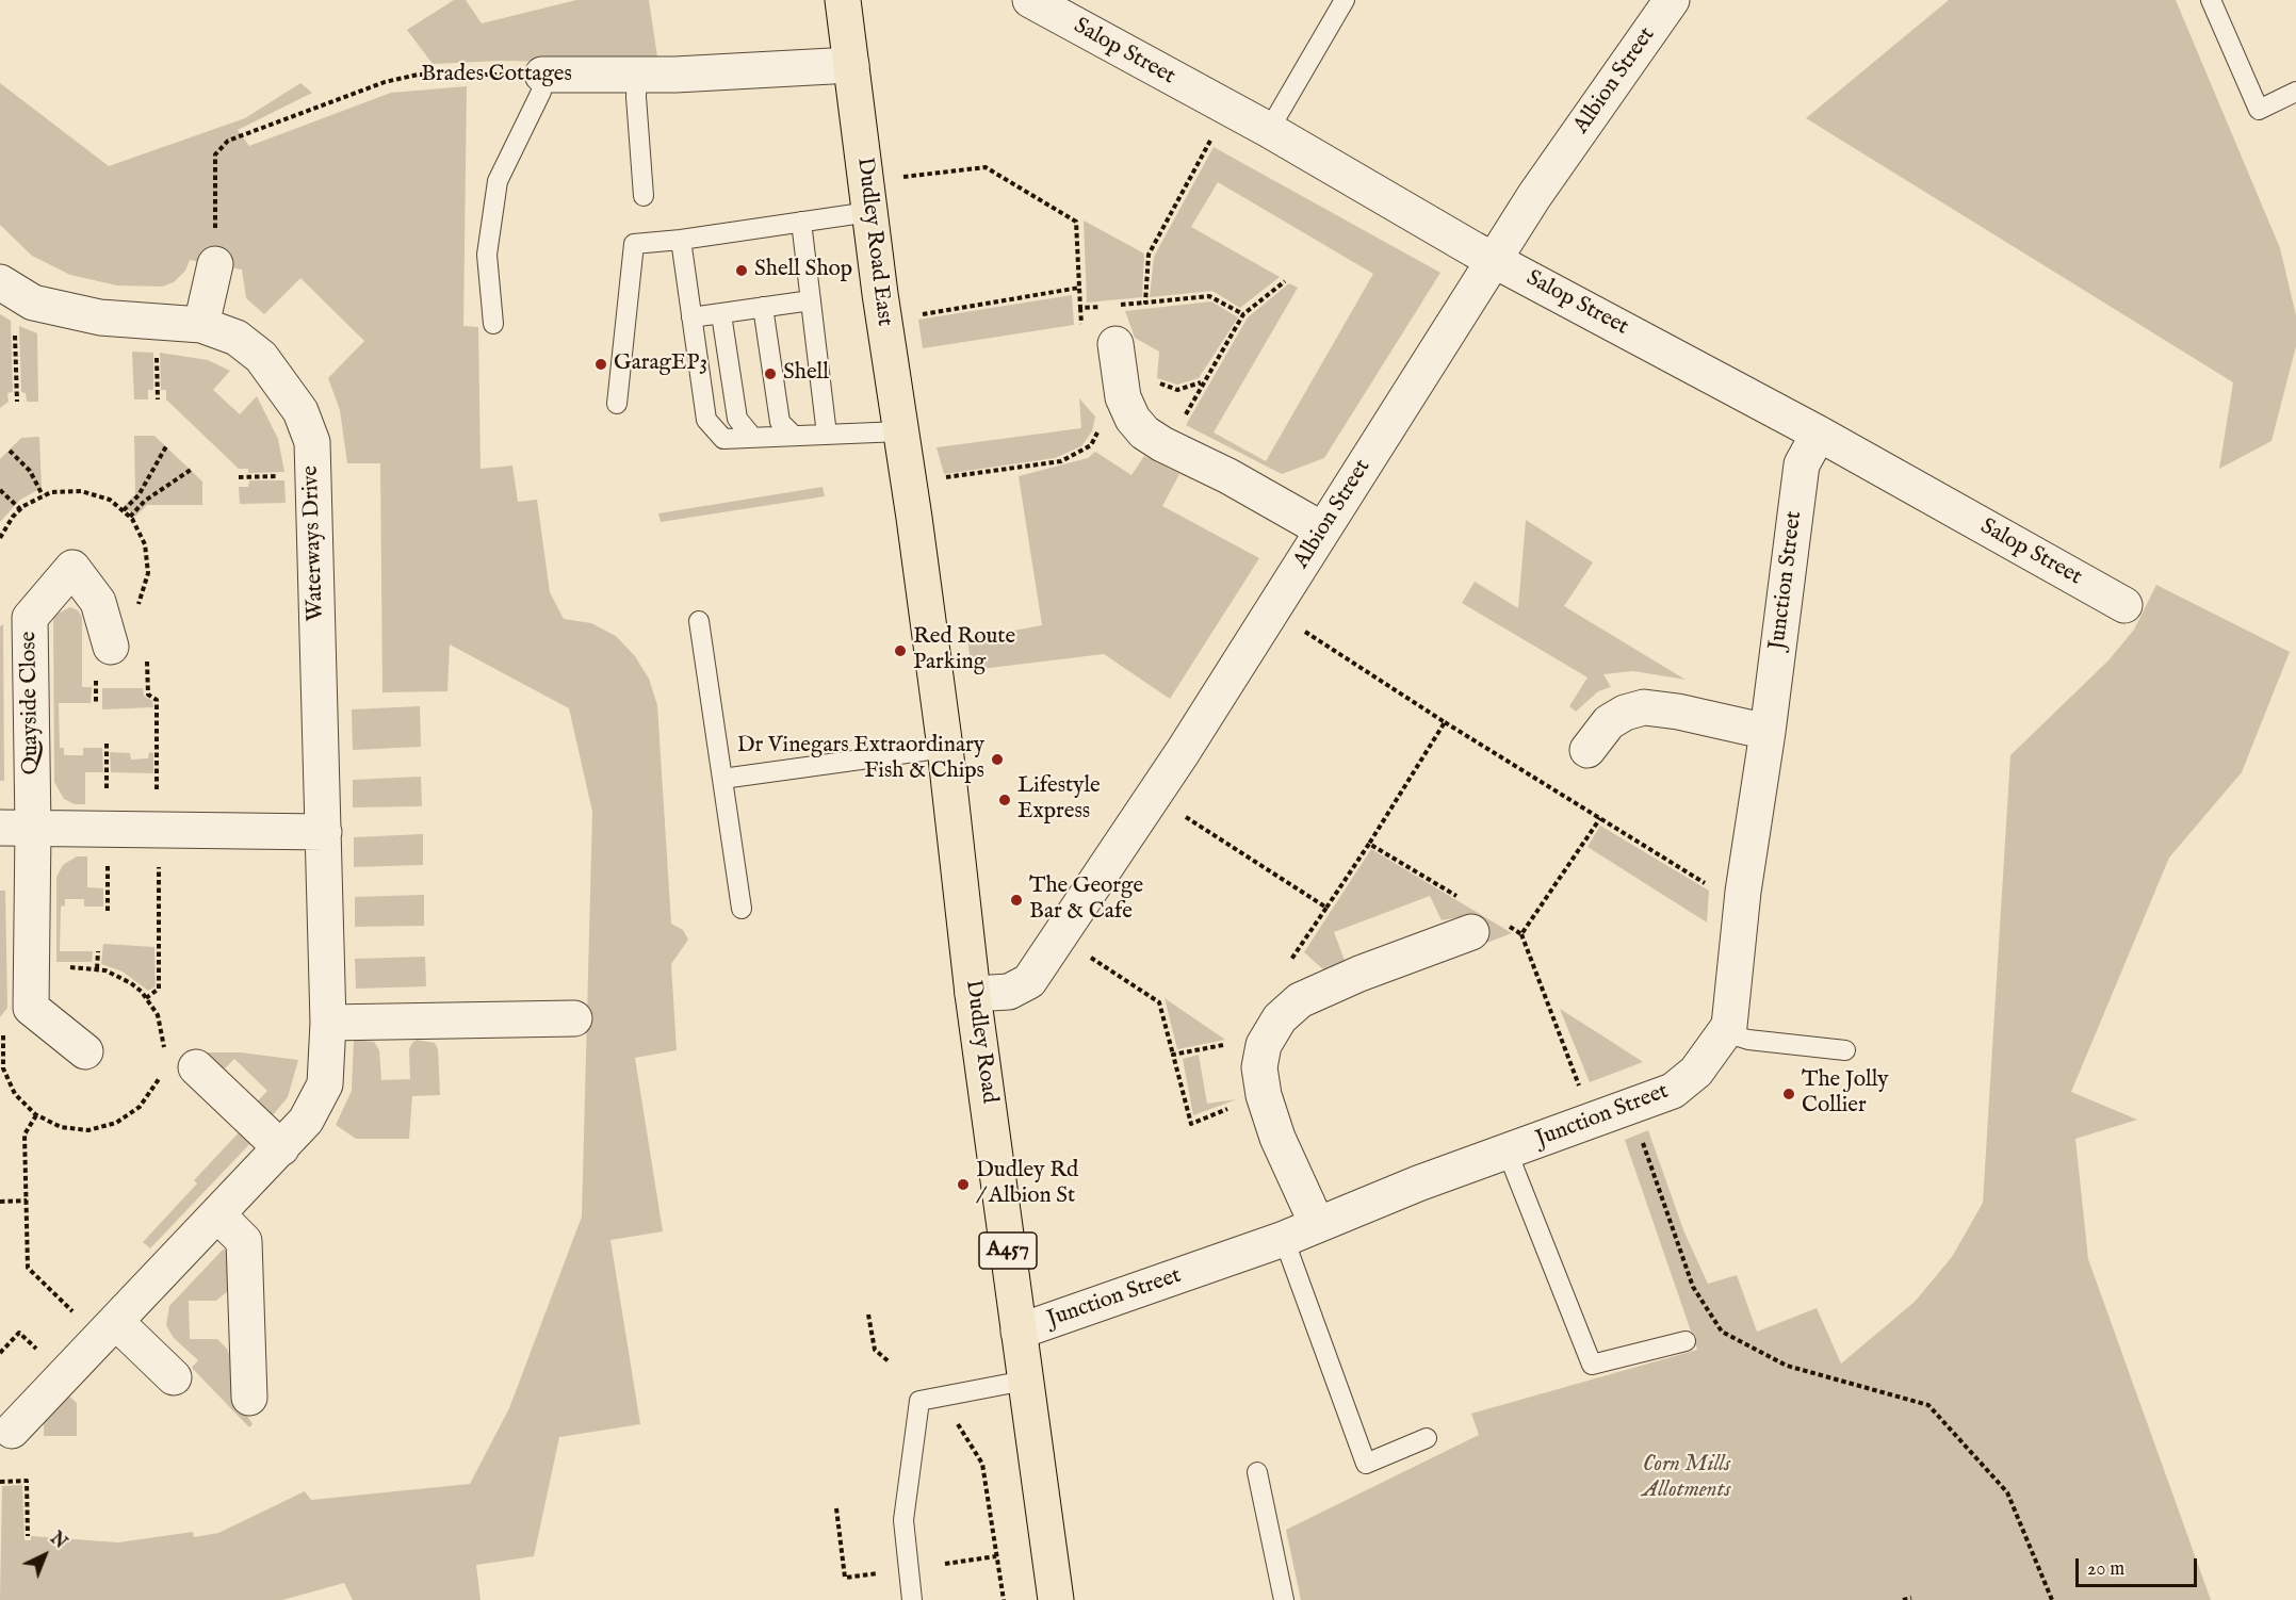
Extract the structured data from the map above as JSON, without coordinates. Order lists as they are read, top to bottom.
{
  "streets": {
    "main road": ["Dudley Road East", "Dudley Road", "A457"],
    "street": [
      "Salop Street",
      "Brades Cottages",
      "Albion Street",
      "Waterways Drive",
      "Junction Street",
      "Quayside Close"
    ]
  },
  "crossings": [
    ["Salop Street", "Albion Street"],
    ["Salop Street", "Junction Street"],
    ["Brades Cottages", "Dudley Road East"],
    ["Albion Street", "Dudley Road"],
    ["Dudley Road East", "Dudley Road"],
    ["Junction Street", "Dudley Road"]
  ],
  "parks": ["Corn Mills Allotments"],
  "places": [
    "Shell Shop",
    "GaragEP3",
    "Shell",
    "Red Route Parking",
    "Dr Vinegars Extraordinary Fish & Chips",
    "Lifestyle Express",
    "The George Bar & Cafe",
    "The Jolly Collier",
    "Dudley Rd / Albion St"
  ],
  "scale_bar": "20 m",
  "north": "top right"
}
